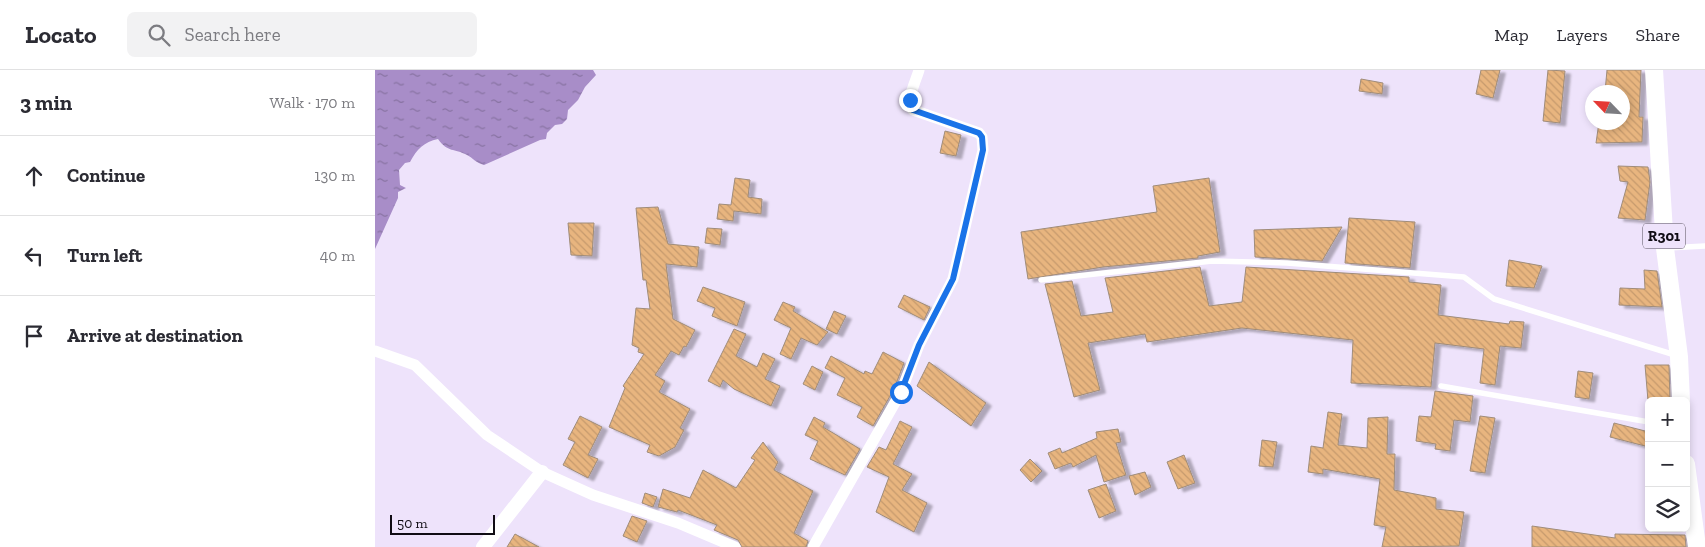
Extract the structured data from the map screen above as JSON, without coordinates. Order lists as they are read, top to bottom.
{
  "streets": {
    "main road": ["R301"]
  },
  "scale_bar": "50 m",
  "north": "top left",
  "page": {
    "header": "Locato",
    "search": "Search here",
    "nav": ["Map", "Layers", "Share"],
    "heading": ["3 min", "Walk · 170 m"],
    "list": [
      ["Continue", "130 m"],
      ["Turn left", "40 m"],
      "Arrive at destination"
    ],
    "map_buttons": ["+", "−"],
    "scale": "50 m"
  }
}
